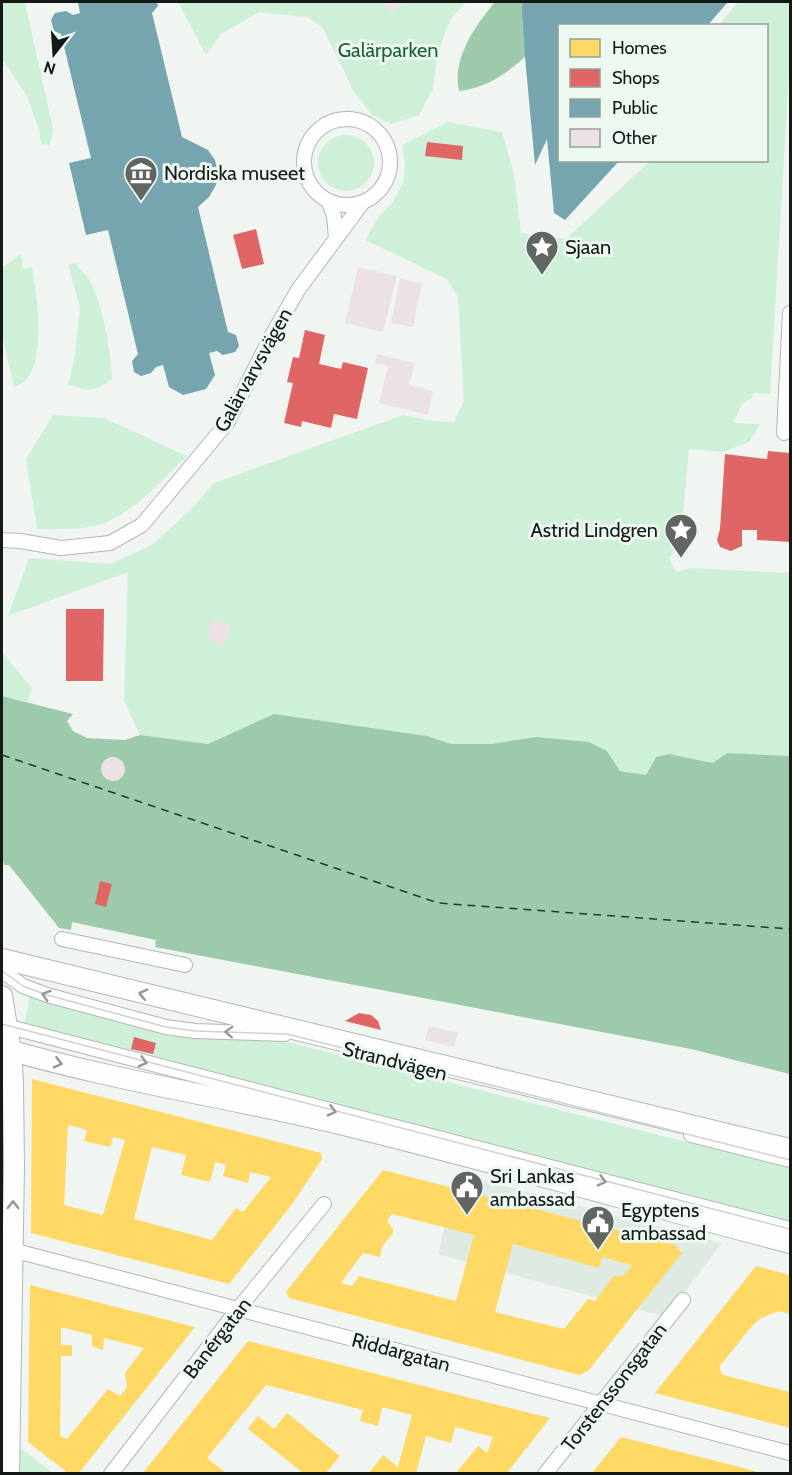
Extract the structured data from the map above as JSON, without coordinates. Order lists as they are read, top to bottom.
{
  "streets": {
    "street": [
      "Galärvarvsvägen",
      "Strandvägen",
      "Banérgatan",
      "Riddargatan",
      "Torstenssonsgatan"
    ]
  },
  "crossings": [
    ["Banérgatan", "Riddargatan"],
    ["Riddargatan", "Torstenssonsgatan"]
  ],
  "parks": ["Galärparken"],
  "places": {
    "museum": ["Nordiska museet"],
    "place": ["Sjaan", "Astrid Lindgren"],
    "public building": ["Sri Lankas ambassad", "Egyptens ambassad"]
  },
  "legend": [
    "Homes",
    "Shops",
    "Public",
    "Other"
  ],
  "north": "bottom"
}
